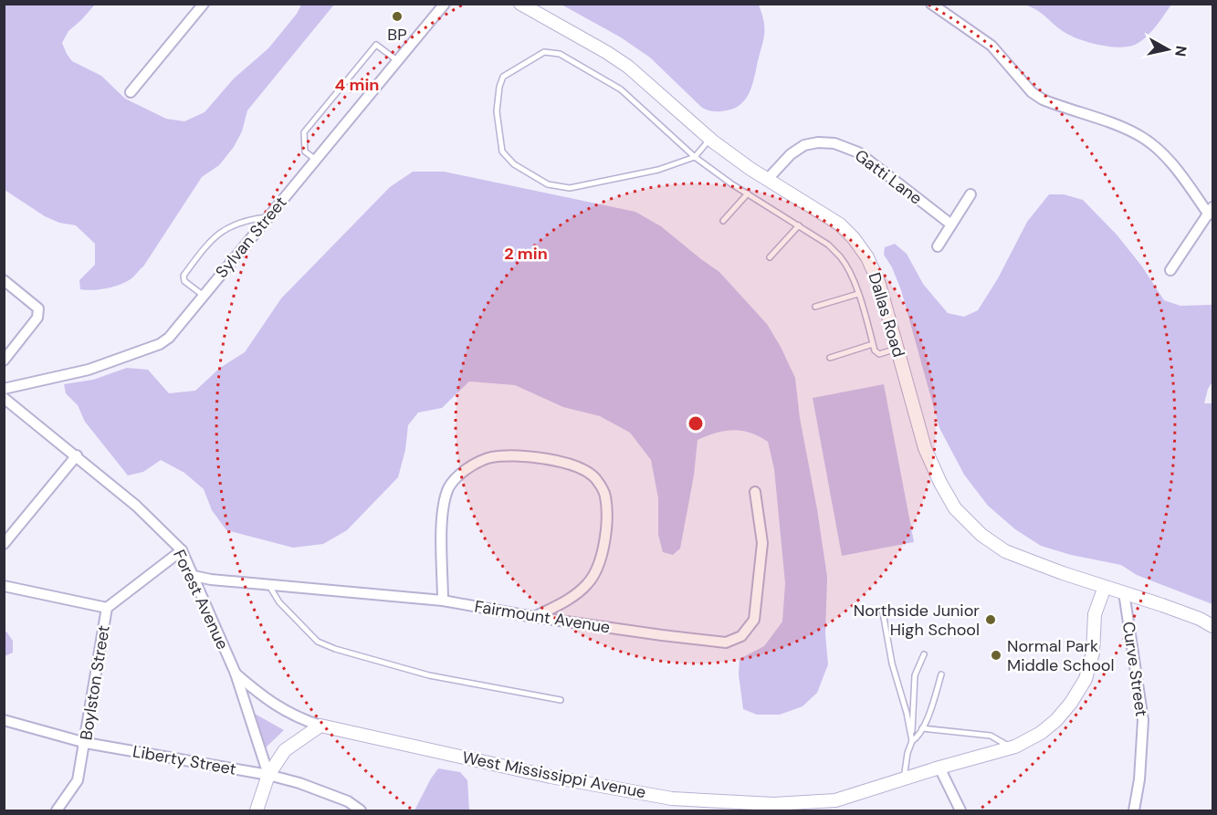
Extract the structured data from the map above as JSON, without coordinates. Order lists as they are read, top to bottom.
{
  "streets": {
    "street": [
      "Gatti Lane",
      "Sylvan Street",
      "Dallas Road",
      "Forest Avenue",
      "Fairmount Avenue",
      "Curve Street",
      "Boylston Street",
      "Liberty Street",
      "West Mississippi Avenue"
    ]
  },
  "crossings": [
    ["Gatti Lane", "Dallas Road"],
    ["Dallas Road", "Curve Street"],
    ["Dallas Road", "West Mississippi Avenue"],
    ["Forest Avenue", "Fairmount Avenue"],
    ["Forest Avenue", "Boylston Street"],
    ["Forest Avenue", "Liberty Street"],
    ["Forest Avenue", "West Mississippi Avenue"],
    ["Boylston Street", "Liberty Street"]
  ],
  "places": ["BP", "Northside Junior High School", "Normal Park Middle School"],
  "north": "right",
  "rings": ["4 min", "2 min"]
}
